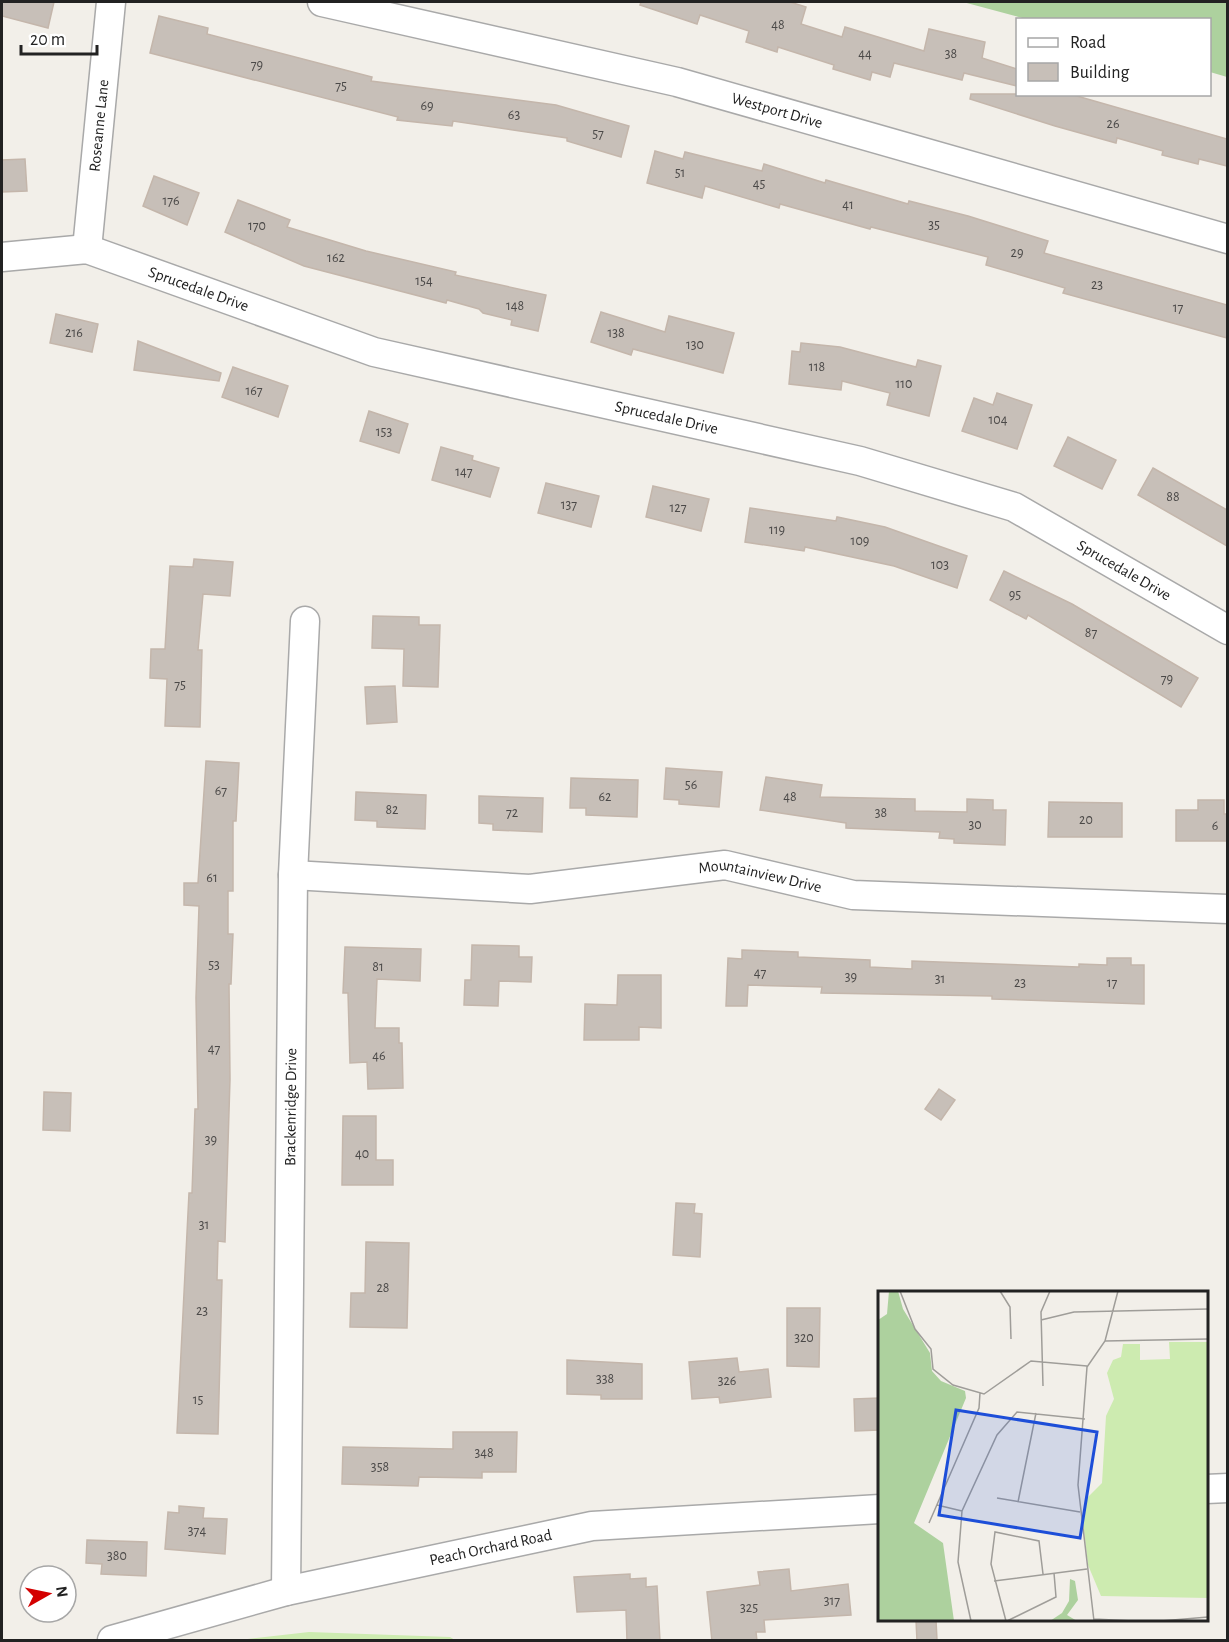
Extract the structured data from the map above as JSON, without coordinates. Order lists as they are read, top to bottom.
{
  "streets": {
    "street": [
      "Westport Drive",
      "Roseanne Lane",
      "Sprucedale Drive",
      "Mountainview Drive",
      "Brackenridge Drive",
      "Peach Orchard Road"
    ]
  },
  "crossings": [
    ["Roseanne Lane", "Sprucedale Drive"],
    ["Mountainview Drive", "Brackenridge Drive"],
    ["Brackenridge Drive", "Peach Orchard Road"]
  ],
  "house_numbers": [
    "48",
    "44",
    "38",
    "79",
    "75",
    "69",
    "63",
    "26",
    "57",
    "51",
    "45",
    "176",
    "41",
    "35",
    "170",
    "29",
    "162",
    "154",
    "23",
    "148",
    "17",
    "216",
    "138",
    "130",
    "118",
    "110",
    "167",
    "104",
    "153",
    "147",
    "88",
    "137",
    "127",
    "119",
    "109",
    "103",
    "95",
    "87",
    "79",
    "75",
    "56",
    "67",
    "62",
    "48",
    "82",
    "72",
    "38",
    "20",
    "30",
    "6",
    "61",
    "53",
    "81",
    "47",
    "39",
    "31",
    "23",
    "17",
    "47",
    "46",
    "39",
    "40",
    "31",
    "28",
    "23",
    "320",
    "338",
    "326",
    "15",
    "348",
    "358",
    "374",
    "380",
    "317",
    "325"
  ],
  "legend": ["Road", "Building"],
  "scale_bar": "20 m",
  "north": "right"
}
